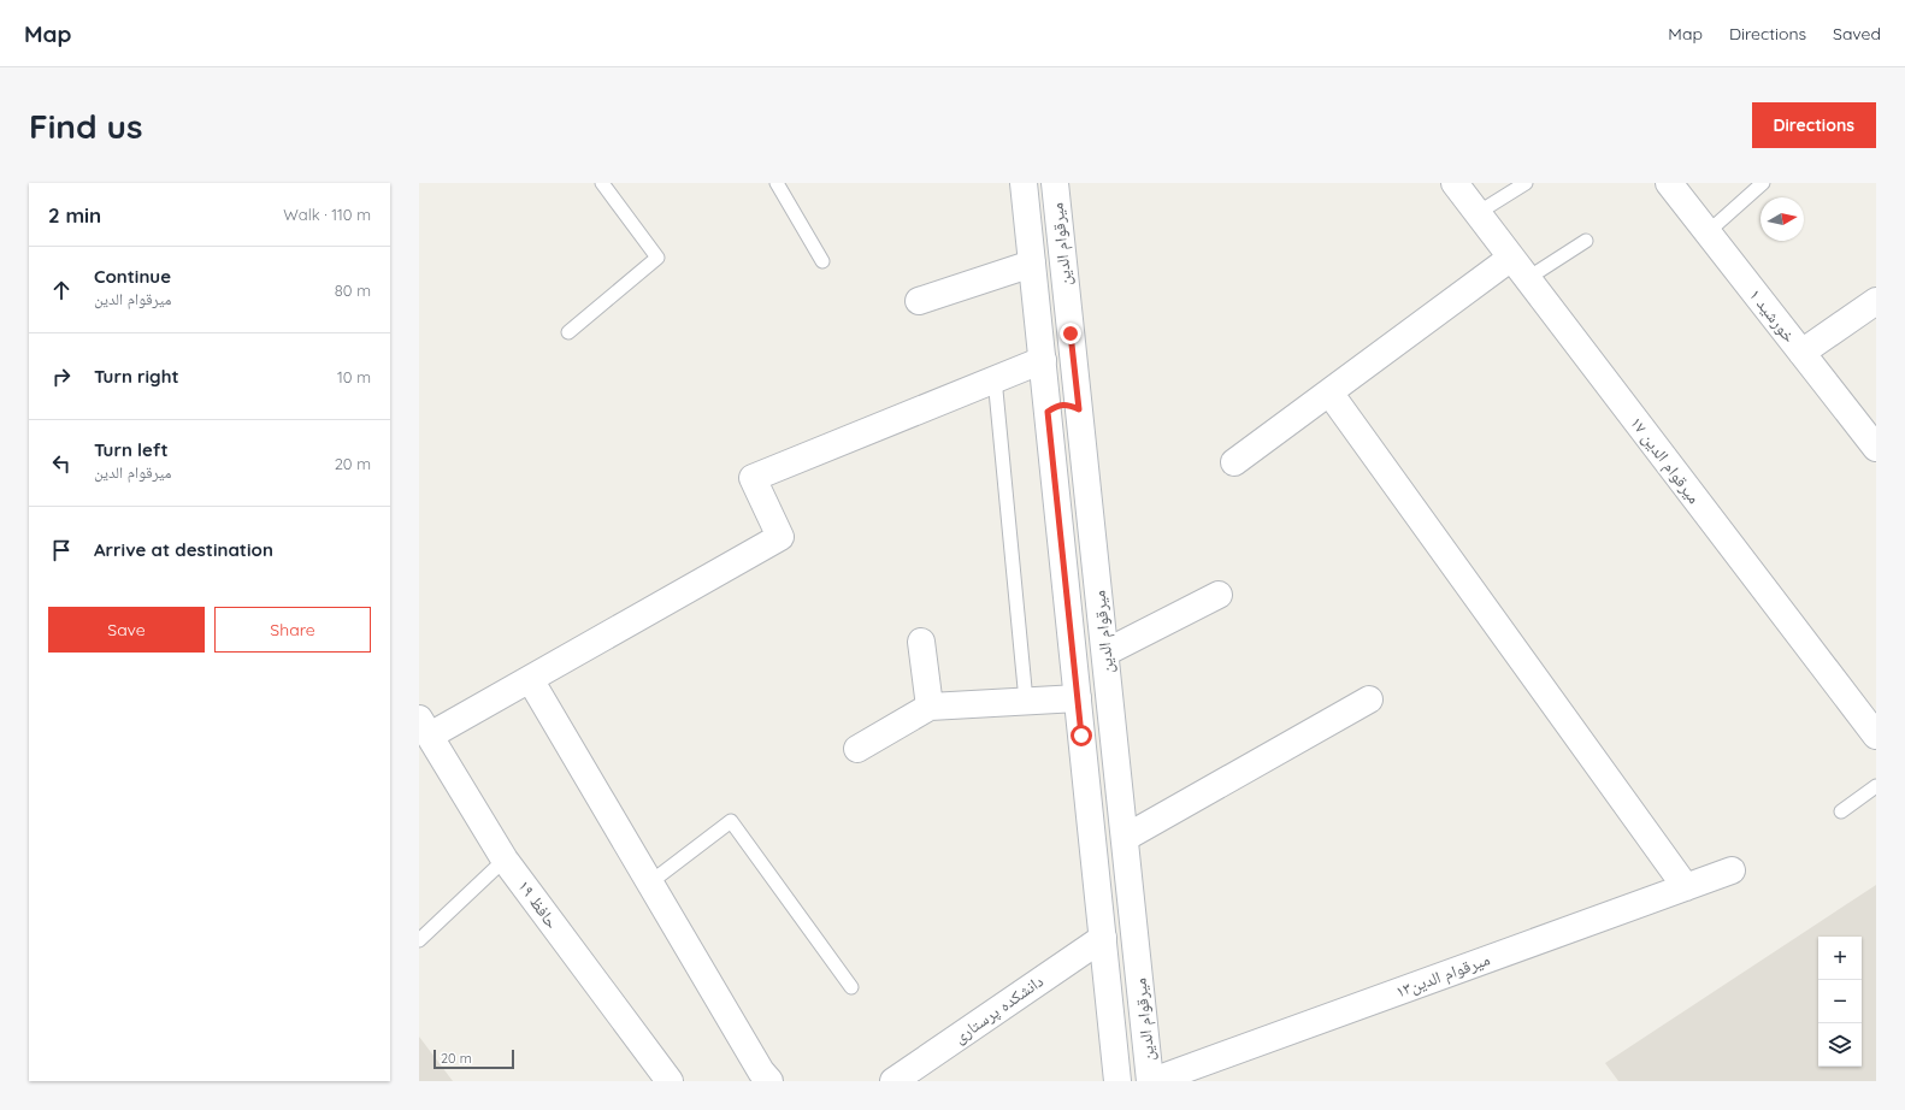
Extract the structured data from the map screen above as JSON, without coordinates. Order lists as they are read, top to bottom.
{
  "streets": {
    "street": [
      "میرقوام الدین",
      "خورشید ۱",
      "میرقوام الدین ۱۷",
      "حافظ ۱۹",
      "میرقوام الدین۱۳",
      "دانشکده پرستاری"
    ]
  },
  "crossings": [
    ["میرقوام الدین", "میرقوام الدین۱۳"],
    ["میرقوام الدین", "دانشکده پرستاری"]
  ],
  "scale_bar": "20 m",
  "north": "right",
  "page": {
    "header": "Map",
    "nav": ["Map", "Directions", "Saved"],
    "buttons": [
      "Directions",
      ["Save", "Share"]
    ],
    "title": "Find us",
    "heading": ["2 min", "Walk · 110 m"],
    "list": [
      ["Continue", "میرقوام الدین", "80 m"],
      ["Turn right", "10 m"],
      ["Turn left", "میرقوام الدین", "20 m"],
      "Arrive at destination"
    ],
    "map_buttons": ["+", "−"],
    "scale": "20 m"
  }
}
